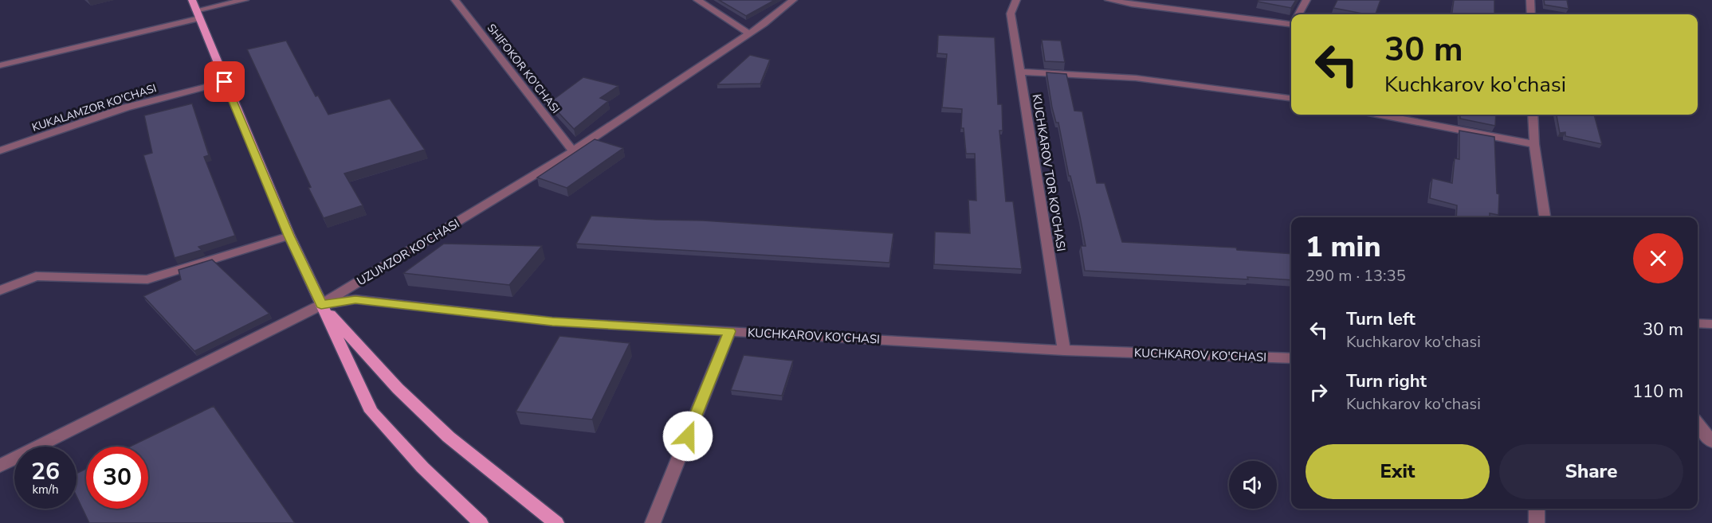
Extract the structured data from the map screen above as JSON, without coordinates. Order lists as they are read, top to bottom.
{
  "streets": {
    "street": [
      "SHIFOKOR KO'CHASI",
      "KUKALAMZOR KO'CHASI",
      "KUCHKAROV TOR KO'CHASI",
      "UZUMZOR KO'CHASI",
      "KUCHKAROV KO'CHASI"
    ]
  },
  "crossings": [
    ["SHIFOKOR KO'CHASI", "UZUMZOR KO'CHASI"],
    ["KUCHKAROV TOR KO'CHASI", "KUCHKAROV KO'CHASI"],
    ["UZUMZOR KO'CHASI", "KUCHKAROV KO'CHASI"]
  ],
  "page": {
    "turn": ["30 m", "Kuchkarov ko'chasi"],
    "heading": ["1 min", "290 m · 13:35"],
    "list": [
      {
        "name": "Turn left",
        "note": "Kuchkarov ko'chasi",
        "value": "30 m"
      },
      {
        "name": "Turn right",
        "note": "Kuchkarov ko'chasi",
        "value": "110 m"
      }
    ],
    "buttons": ["Exit", "Share"],
    "speed": "26 km/h",
    "limit": "30"
  }
}
